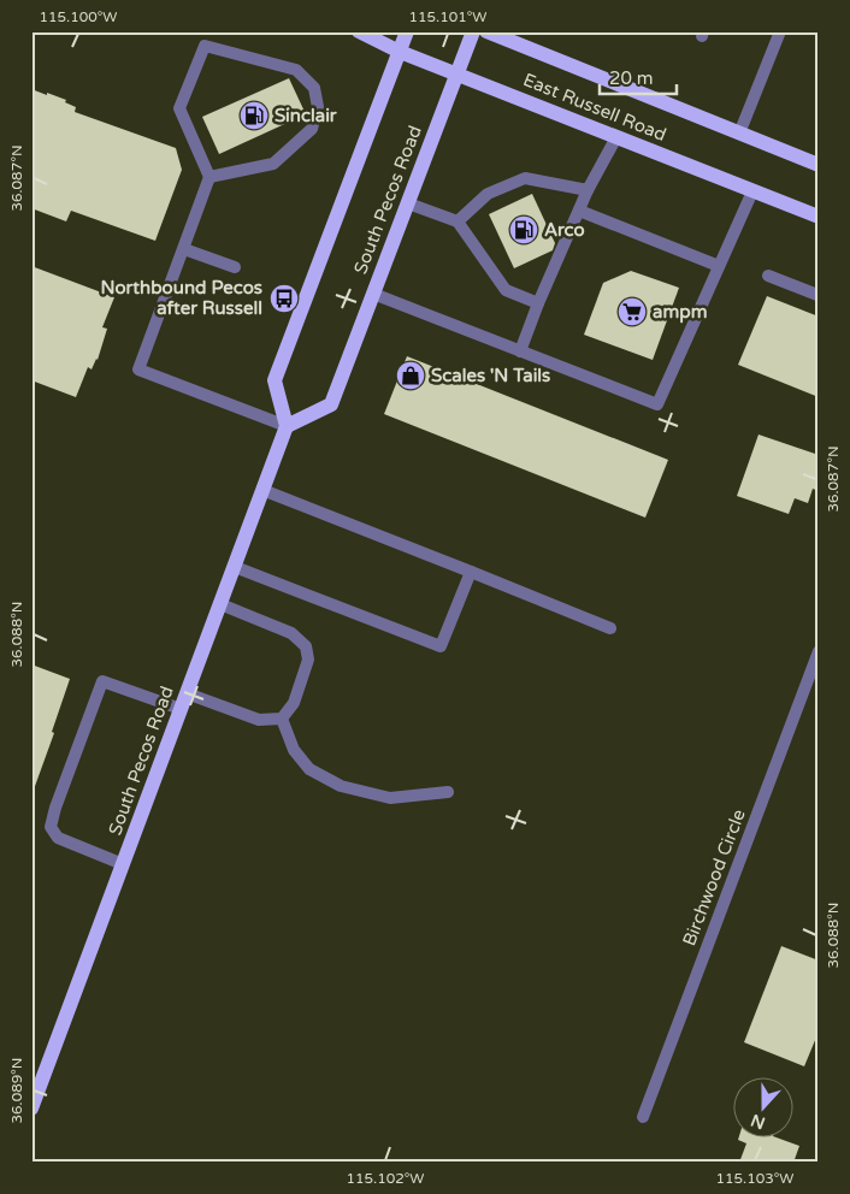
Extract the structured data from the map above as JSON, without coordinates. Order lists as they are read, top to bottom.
{
  "streets": {
    "main road": ["East Russell Road", "South Pecos Road"],
    "street": ["Birchwood Circle"]
  },
  "crossings": [
    ["East Russell Road", "South Pecos Road"]
  ],
  "places": {
    "fuel station": ["Sinclair", "Arco"],
    "bus stop": ["Northbound Pecos after Russell"],
    "supermarket": ["ampm"],
    "shop": ["Scales 'N Tails"]
  },
  "scale_bar": "20 m",
  "north": "bottom",
  "coordinates": [
    "115.100°W",
    "115.101°W",
    "36.087°N",
    "36.088°N",
    "36.089°N",
    "115.102°W",
    "115.103°W"
  ]
}
